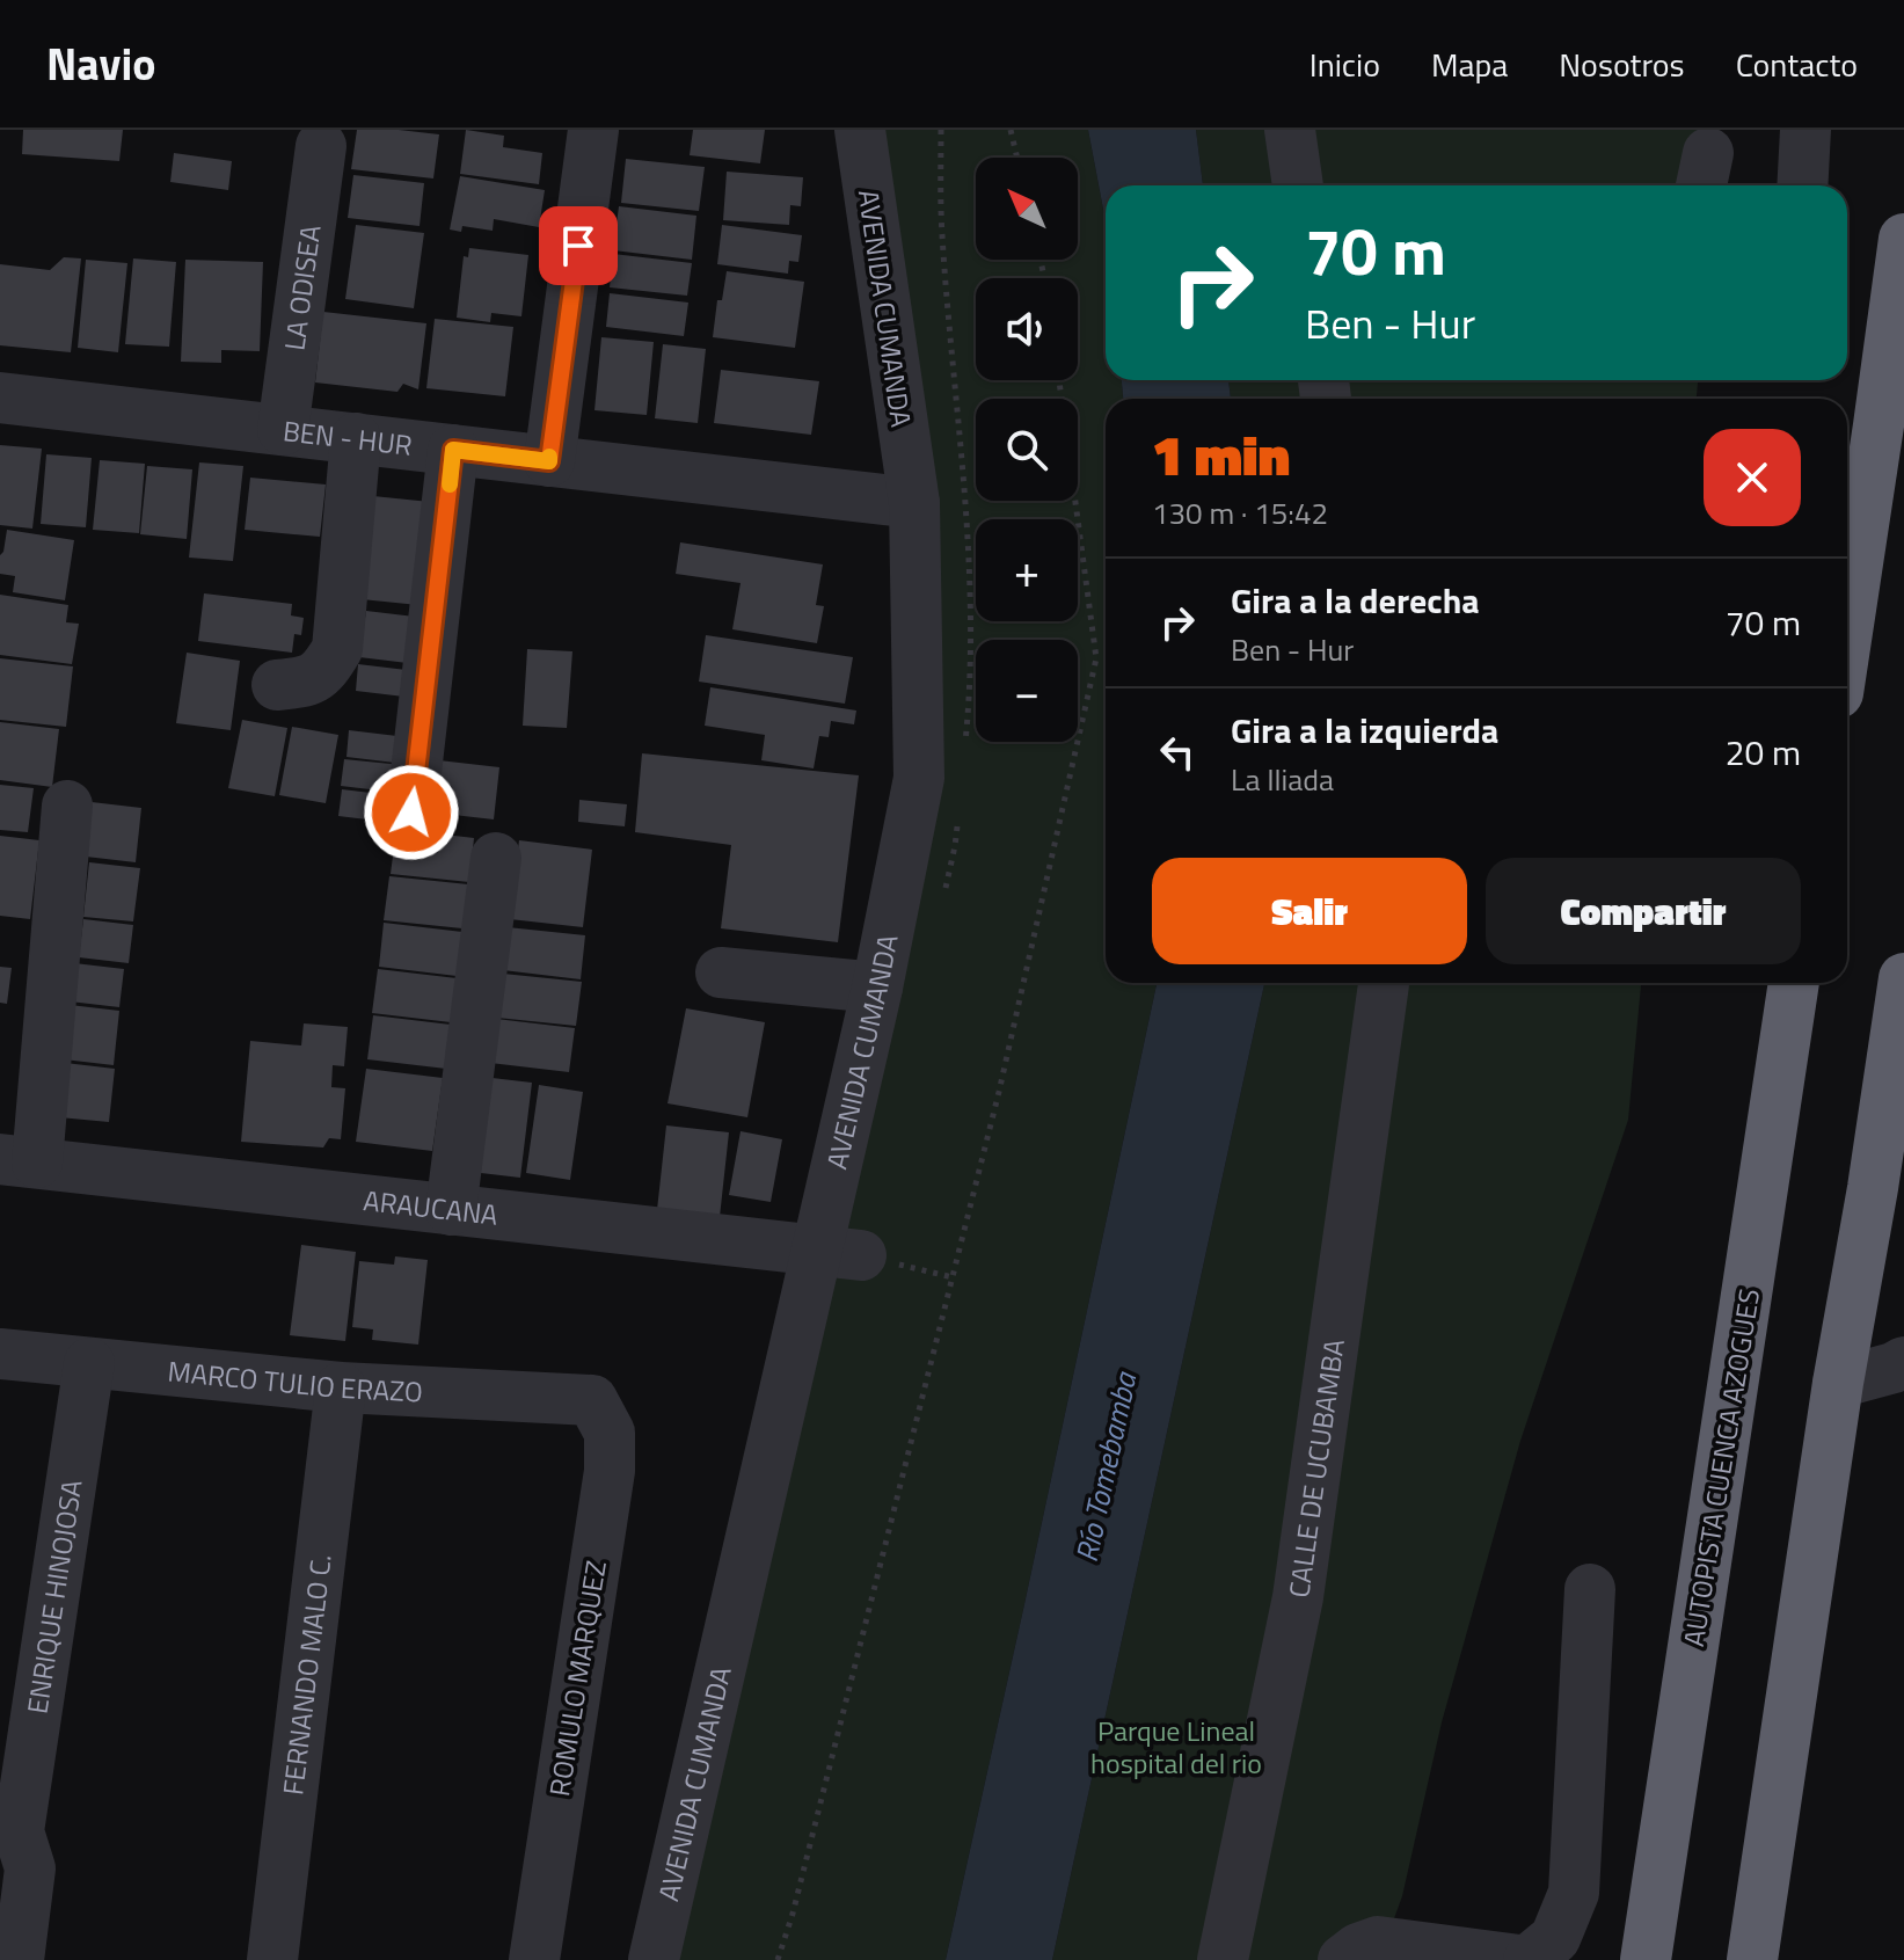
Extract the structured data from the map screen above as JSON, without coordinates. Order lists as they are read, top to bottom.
{
  "streets": {
    "highway": ["AUTOPISTA CUENCA AZOGUES"],
    "street": [
      "LA ODISEA",
      "AVENIDA CUMANDA",
      "BEN - HUR",
      "ARAUCANA",
      "MARCO TULIO ERAZO",
      "CALLE DE UCUBAMBA",
      "ENRIQUE HINOJOSA",
      "FERNANDO MALO C.",
      "ROMULO MARQUEZ"
    ]
  },
  "crossings": [
    ["LA ODISEA", "BEN - HUR"],
    ["AVENIDA CUMANDA", "BEN - HUR"],
    ["AVENIDA CUMANDA", "ARAUCANA"],
    ["MARCO TULIO ERAZO", "ENRIQUE HINOJOSA"],
    ["MARCO TULIO ERAZO", "FERNANDO MALO C."],
    ["MARCO TULIO ERAZO", "ROMULO MARQUEZ"]
  ],
  "water": ["Río Tomebamba"],
  "parks": ["Parque Lineal hospital del rio"],
  "north": "top left",
  "page": {
    "header": "Navio",
    "nav": [
      "Inicio",
      "Mapa",
      "Nosotros",
      "Contacto"
    ],
    "map_buttons": ["+", "−"],
    "turn": ["70 m", "Ben - Hur"],
    "heading": ["1 min", "130 m · 15:42"],
    "list": [
      {
        "name": "Gira a la derecha",
        "note": "Ben - Hur",
        "value": "70 m"
      },
      {
        "name": "Gira a la izquierda",
        "note": "La Iliada",
        "value": "20 m"
      }
    ],
    "buttons": ["Salir", "Compartir"]
  }
}
